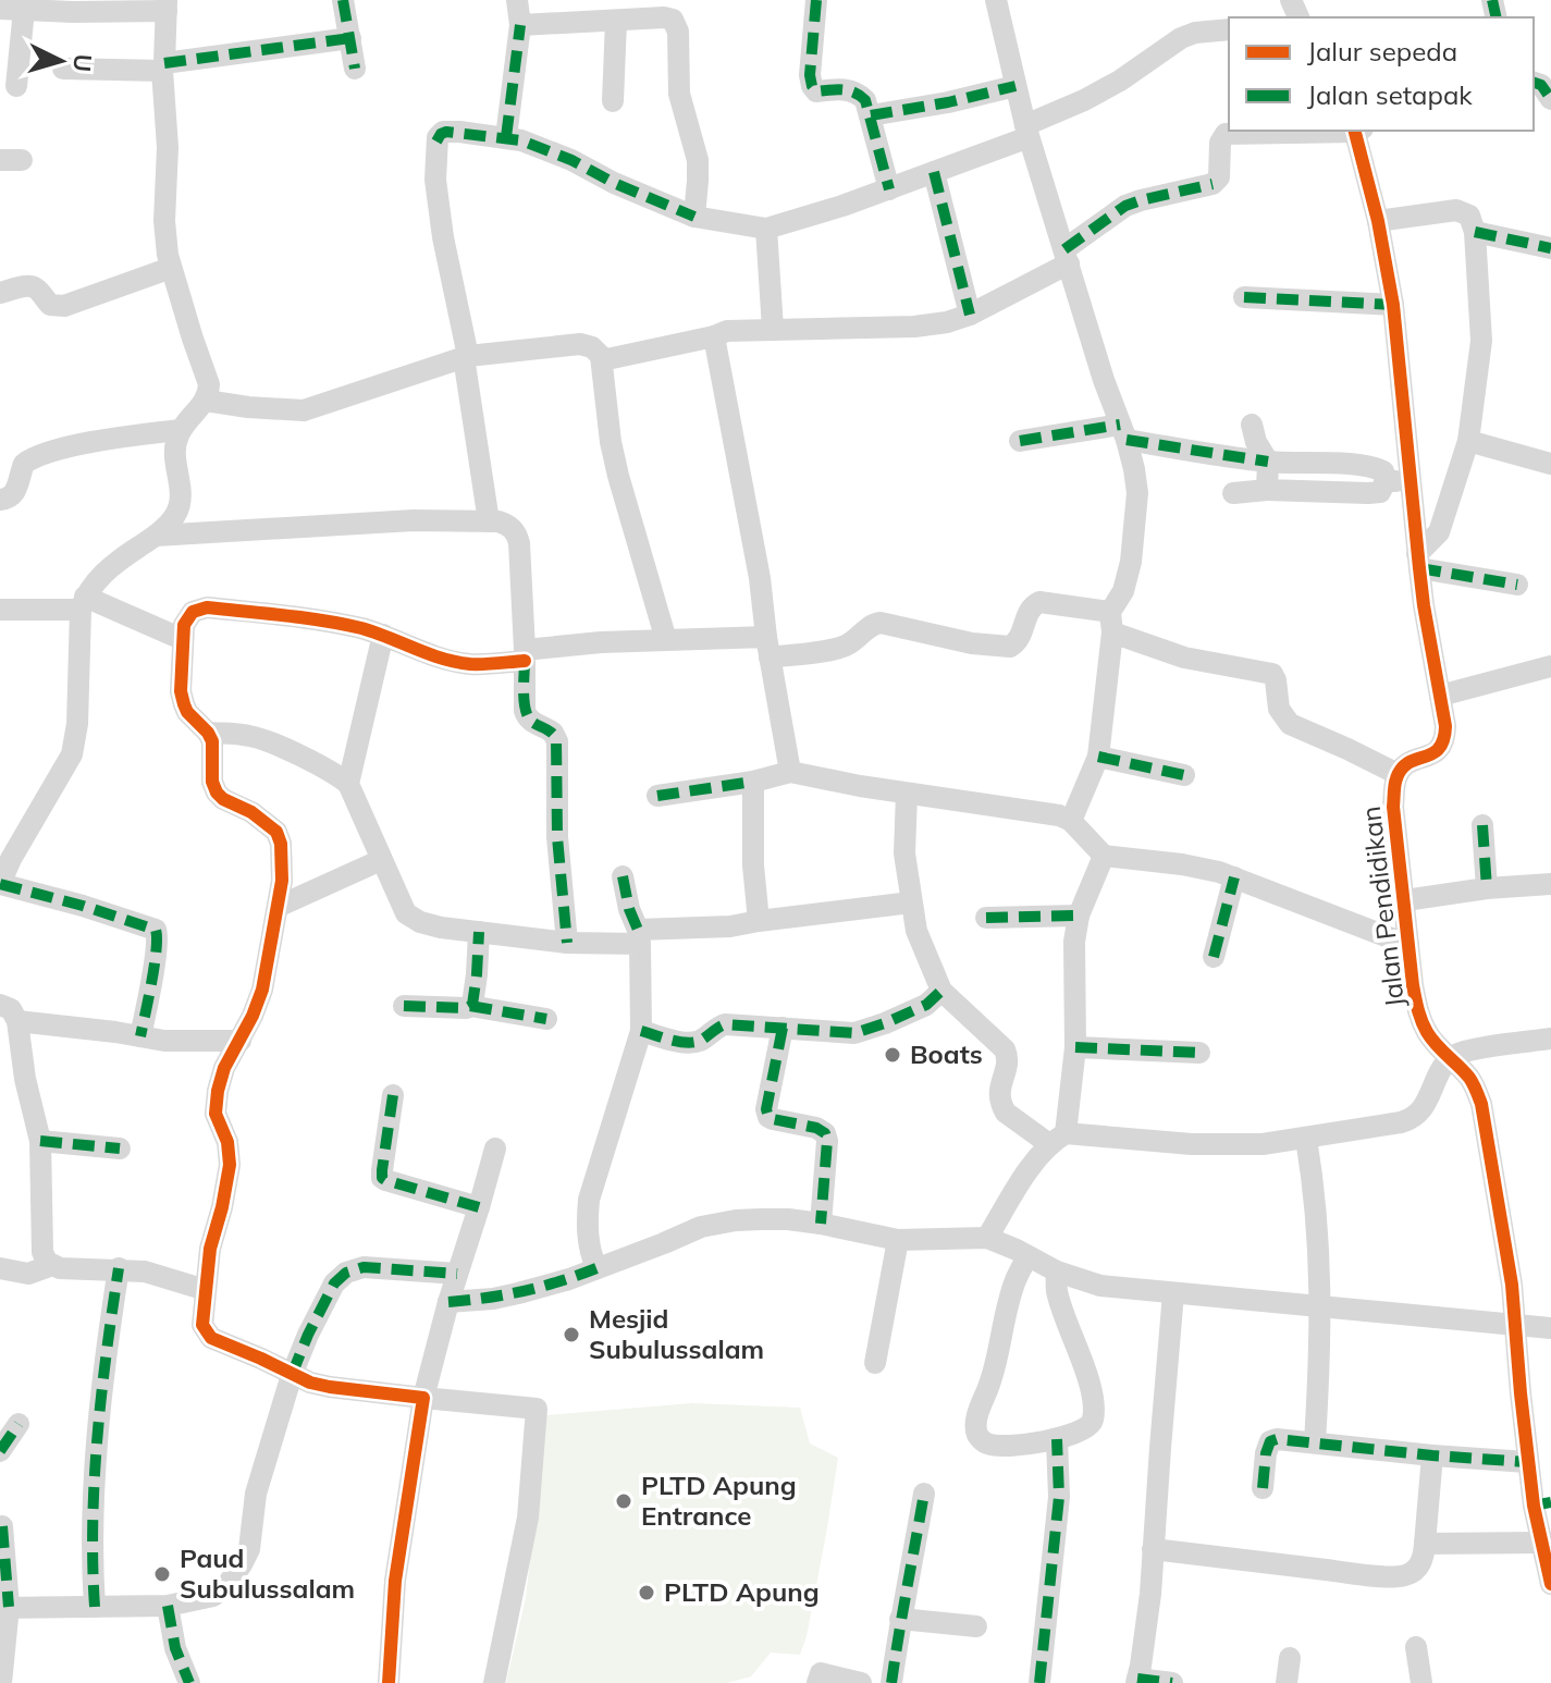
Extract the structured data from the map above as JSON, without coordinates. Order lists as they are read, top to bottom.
{
  "streets": {
    "street": ["Jalan Pendidikan"]
  },
  "places": [
    "Boats",
    "Mesjid Subulussalam",
    "PLTD Apung Entrance",
    "Paud Subulussalam",
    "PLTD Apung"
  ],
  "legend": ["Jalur sepeda", "Jalan setapak"],
  "north": "right"
}
